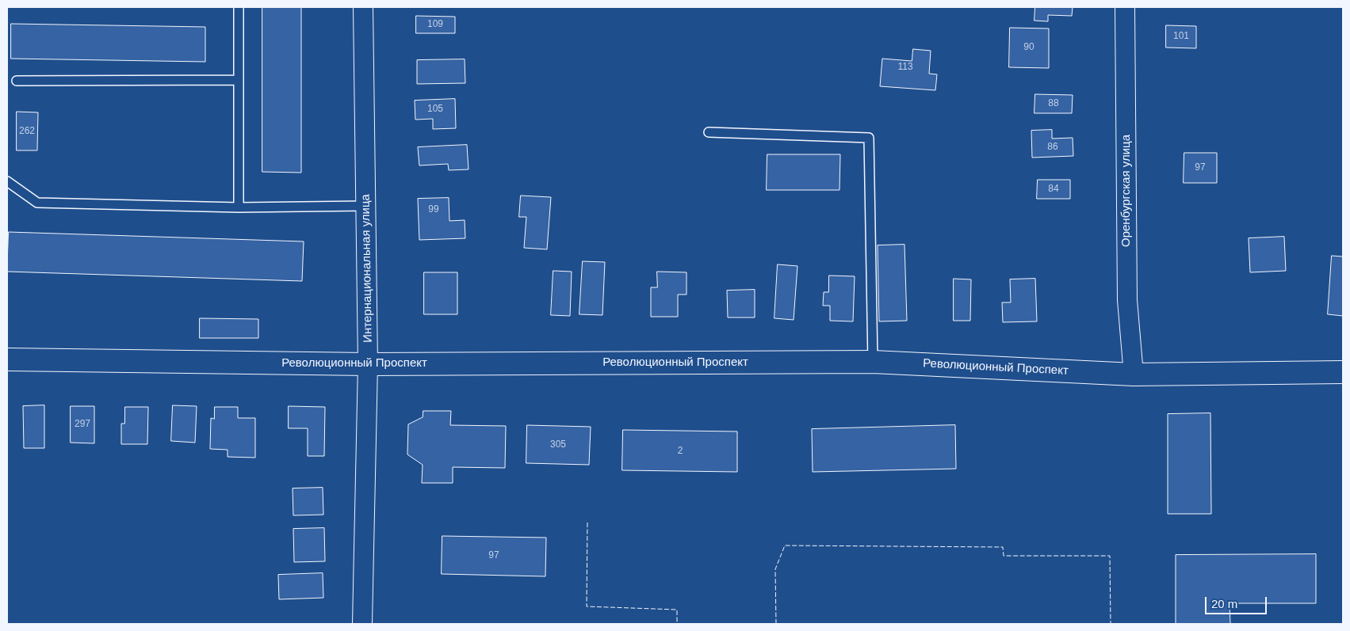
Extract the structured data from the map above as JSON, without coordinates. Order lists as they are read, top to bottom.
{
  "streets": {
    "street": ["Оренбургская улица", "Интернациональная улица", "Революционный Проспект"]
  },
  "crossings": [
    ["Оренбургская улица", "Революционный Проспект"],
    ["Интернациональная улица", "Революционный Проспект"]
  ],
  "house_numbers": [
    "109",
    "101",
    "90",
    "113",
    "88",
    "105",
    "262",
    "86",
    "97",
    "84",
    "99",
    "297",
    "305",
    "2",
    "97"
  ],
  "scale_bar": "20 m"
}
